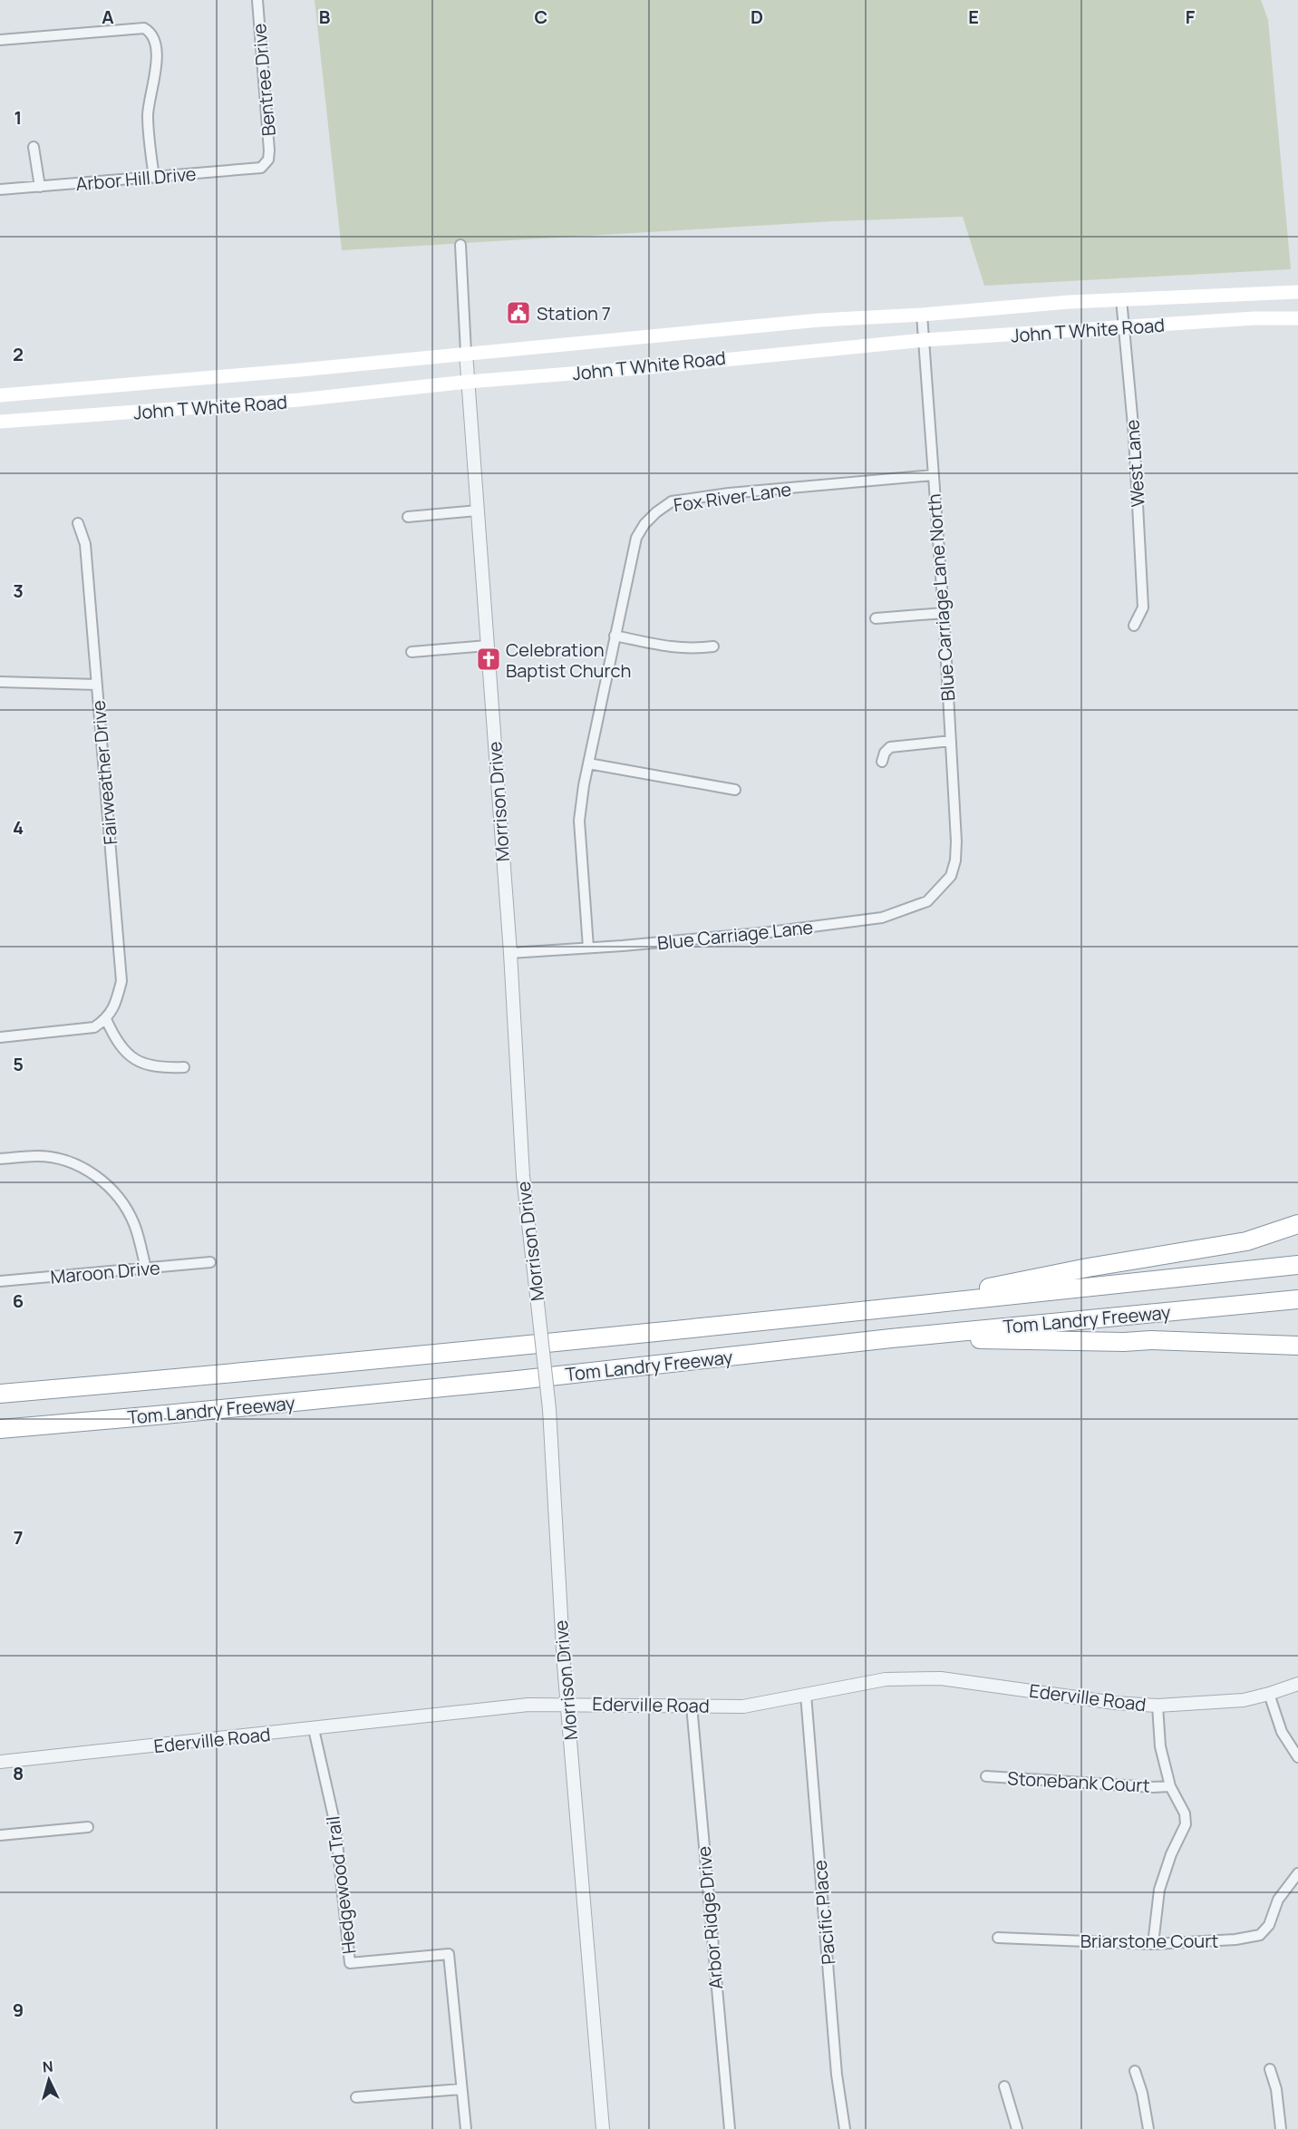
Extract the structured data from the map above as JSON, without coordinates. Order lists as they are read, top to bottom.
{
  "streets": {
    "highway": ["Tom Landry Freeway"],
    "main road": ["John T White Road"],
    "street": [
      "Bentree Drive",
      "Arbor Hill Drive",
      "West Lane",
      "Fox River Lane",
      "Blue Carriage Lane North",
      "Fairweather Drive",
      "Morrison Drive",
      "Blue Carriage Lane",
      "Maroon Drive",
      "Ederville Road",
      "Stonebank Court",
      "Hedgewood Trail",
      "Pacific Place",
      "Arbor Ridge Drive",
      "Briarstone Court"
    ]
  },
  "crossings": [
    ["Bentree Drive", "Arbor Hill Drive"],
    ["John T White Road", "West Lane"],
    ["John T White Road", "Blue Carriage Lane North"],
    ["John T White Road", "Morrison Drive"],
    ["Fox River Lane", "Blue Carriage Lane North"],
    ["Fox River Lane", "Blue Carriage Lane"],
    ["Blue Carriage Lane North", "Blue Carriage Lane"],
    ["Morrison Drive", "Blue Carriage Lane"],
    ["Morrison Drive", "Ederville Road"],
    ["Ederville Road", "Hedgewood Trail"],
    ["Ederville Road", "Pacific Place"],
    ["Ederville Road", "Arbor Ridge Drive"]
  ],
  "places": {
    "public building": ["Station 7"],
    "church": ["Celebration Baptist Church"]
  },
  "north": "top",
  "grid": {
    "columns": [
      "A",
      "B",
      "C",
      "D",
      "E",
      "F"
    ],
    "rows": [
      "1",
      "2",
      "3",
      "4",
      "5",
      "6",
      "7",
      "8",
      "9"
    ]
  }
}
